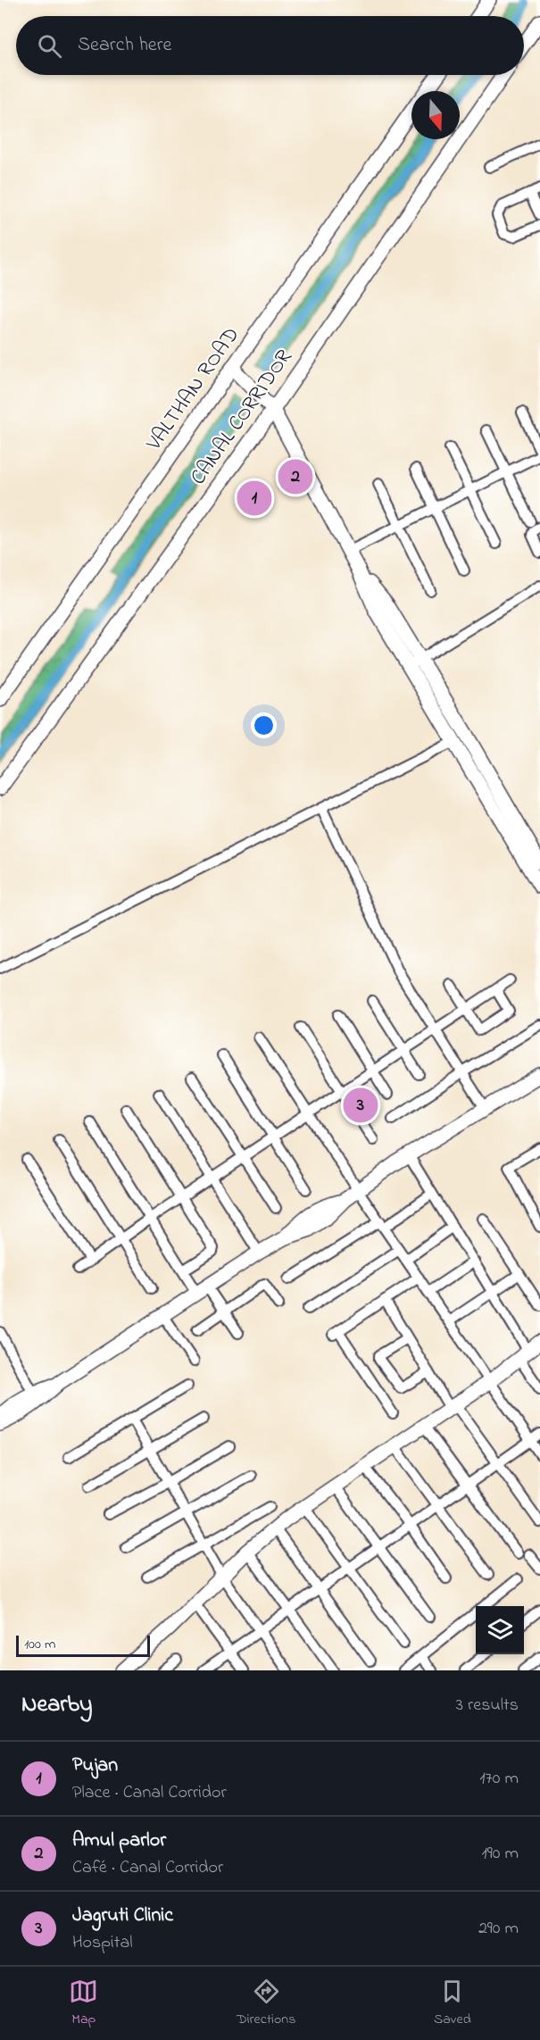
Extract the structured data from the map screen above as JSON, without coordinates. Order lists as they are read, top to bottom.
{
  "streets": {
    "street": ["VALTHAN ROAD", "CANAL CORRIDOR"]
  },
  "scale_bar": "100 m",
  "north": "bottom",
  "page": {
    "search": "Search here",
    "pins": ["2", "1", "3"],
    "scale": "100 m",
    "heading": ["Nearby", "3 results"],
    "list": [
      {
        "mark": "1",
        "name": "Pujan",
        "note": "Place · Canal Corridor",
        "value": "170 m"
      },
      {
        "mark": "2",
        "name": "Amul parlor",
        "note": "Café · Canal Corridor",
        "value": "190 m"
      },
      {
        "mark": "3",
        "name": "Jagruti Clinic",
        "note": "Hospital",
        "value": "290 m"
      }
    ],
    "nav": ["Map", "Directions", "Saved"]
  }
}
